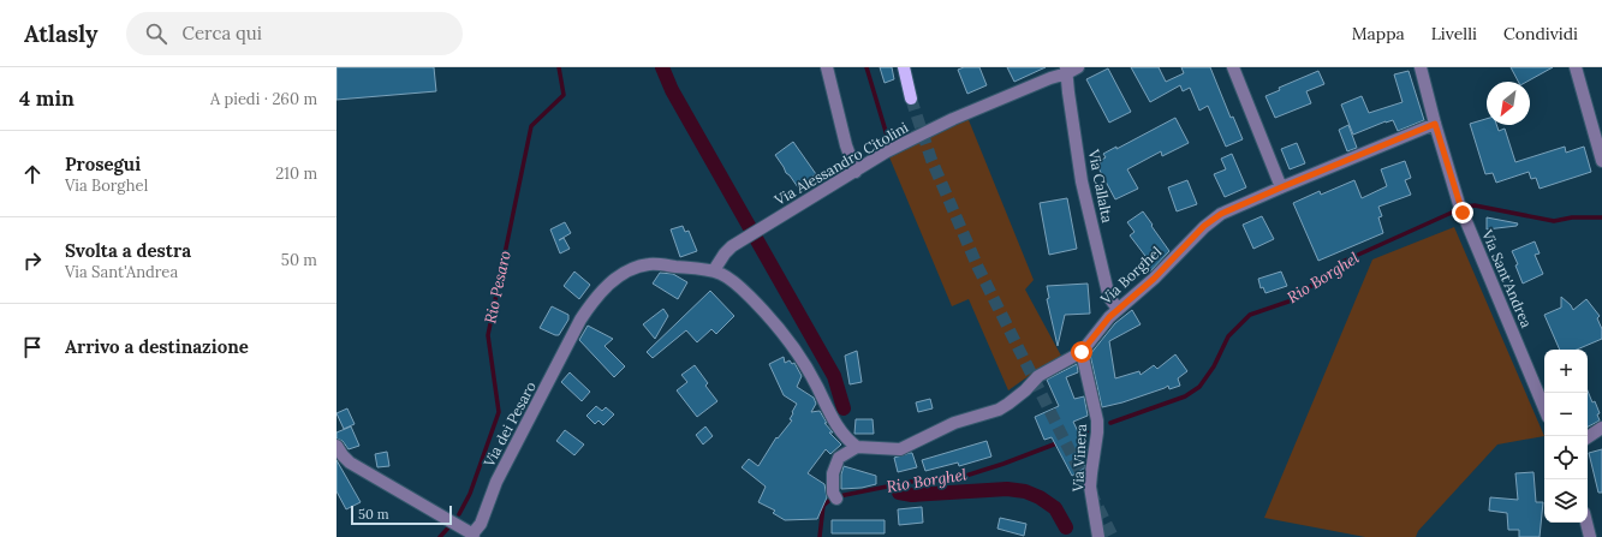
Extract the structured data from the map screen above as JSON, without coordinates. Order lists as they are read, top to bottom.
{
  "streets": {
    "street": [
      "Via Alessandro Citolini",
      "Via Callalta",
      "Via Borghel",
      "Via Sant'Andrea",
      "Via dei Pesaro",
      "Via Vinera"
    ]
  },
  "crossings": [
    ["Via Alessandro Citolini", "Via Callalta"],
    ["Via Alessandro Citolini", "Via dei Pesaro"],
    ["Via Callalta", "Via Borghel"],
    ["Via Borghel", "Via Sant'Andrea"],
    ["Via Borghel", "Via Vinera"]
  ],
  "water": ["Rio Borghel", "Rio Pesaro"],
  "scale_bar": "50 m",
  "north": "bottom left",
  "page": {
    "header": "Atlasly",
    "search": "Cerca qui",
    "nav": ["Mappa", "Livelli", "Condividi"],
    "heading": ["4 min", "A piedi · 260 m"],
    "list": [
      ["Prosegui", "Via Borghel", "210 m"],
      ["Svolta a destra", "Via Sant'Andrea", "50 m"],
      "Arrivo a destinazione"
    ],
    "map_buttons": ["+", "−"],
    "scale": "50 m"
  }
}
